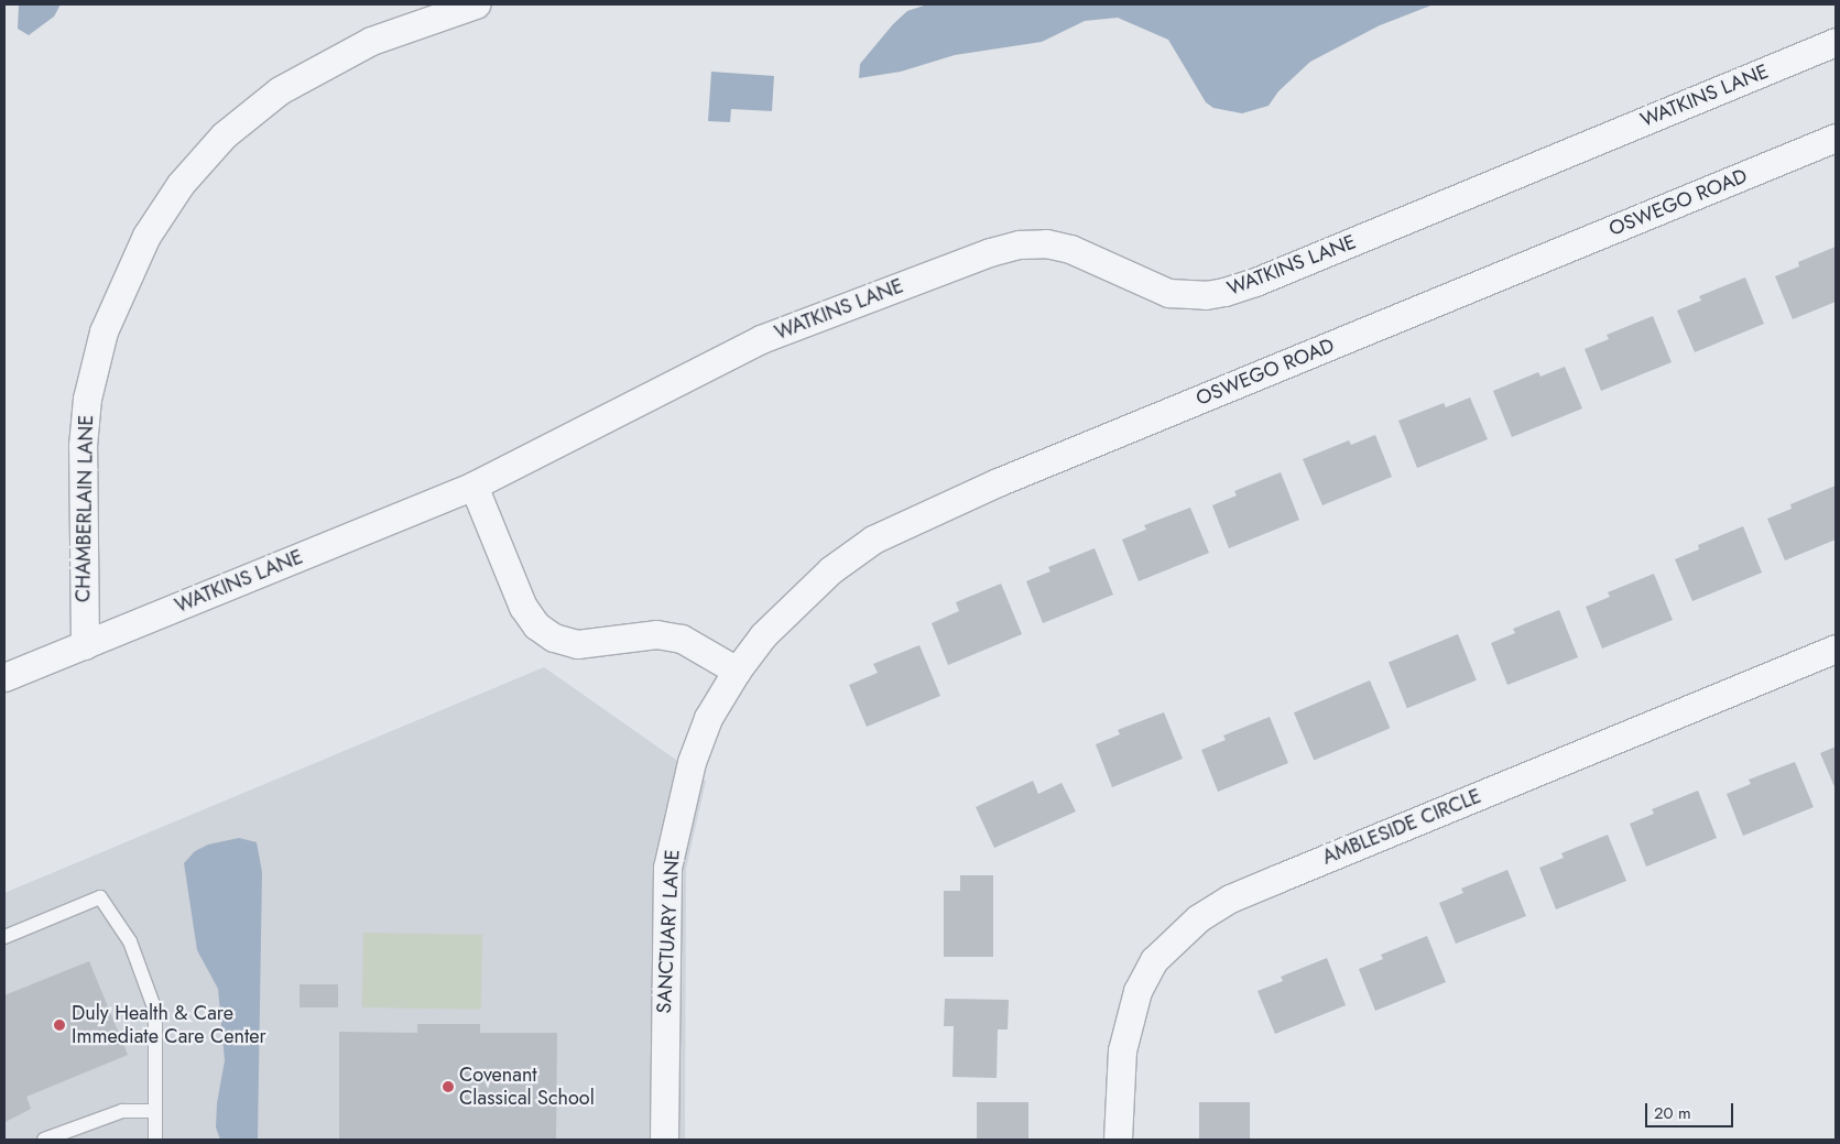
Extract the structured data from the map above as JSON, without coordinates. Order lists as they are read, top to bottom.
{
  "streets": {
    "street": [
      "WATKINS LANE",
      "OSWEGO ROAD",
      "CHAMBERLAIN LANE",
      "AMBLESIDE CIRCLE",
      "SANCTUARY LANE"
    ]
  },
  "crossings": [
    ["WATKINS LANE", "CHAMBERLAIN LANE"],
    ["OSWEGO ROAD", "SANCTUARY LANE"]
  ],
  "places": ["Duly Health & Care Immediate Care Center", "Covenant Classical School"],
  "scale_bar": "20 m"
}
